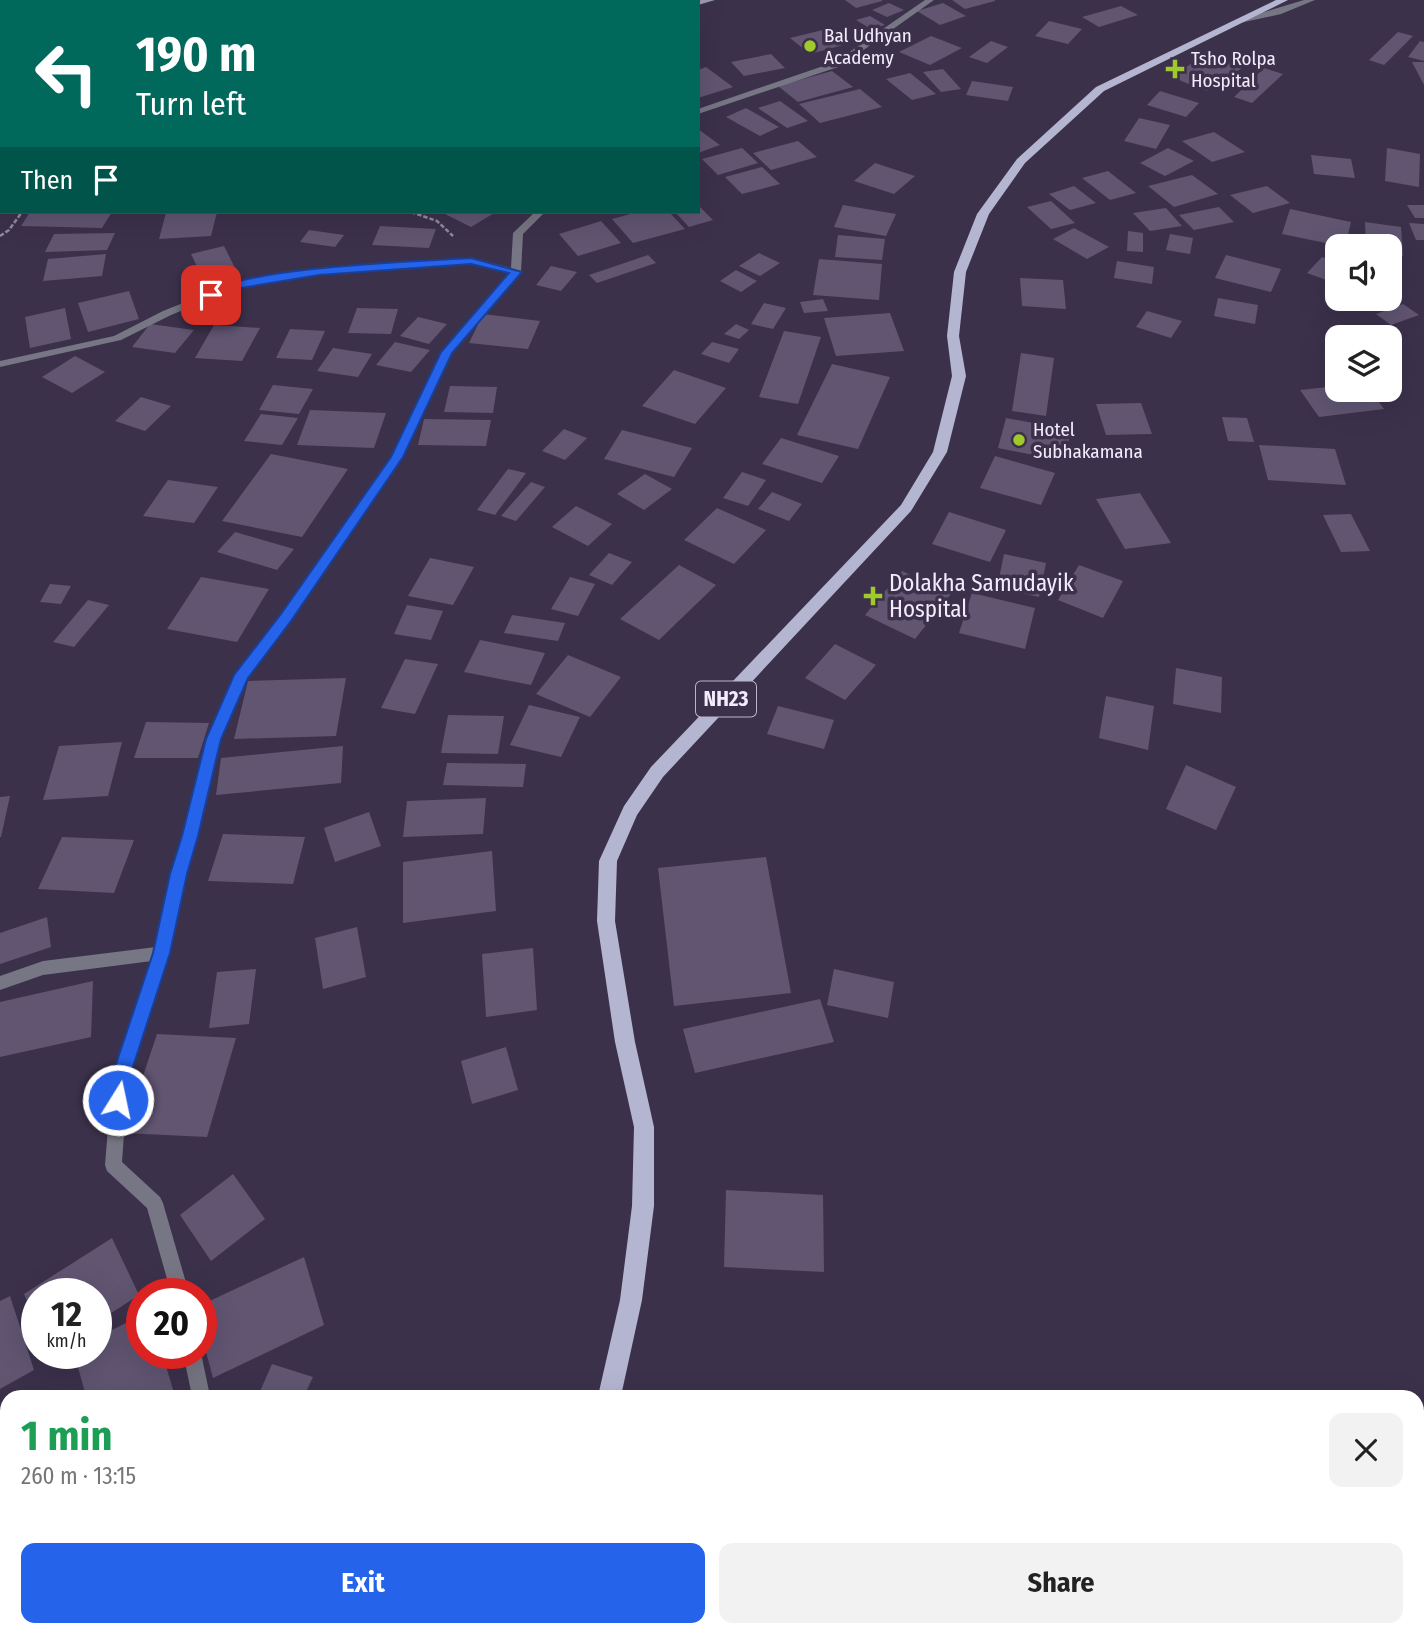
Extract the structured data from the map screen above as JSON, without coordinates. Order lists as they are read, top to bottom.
{
  "streets": {
    "main road": ["NH23"]
  },
  "places": {
    "other": ["Bal Udhyan Academy", "Hotel Subhakamana"],
    "health": ["Tsho Rolpa Hospital", "Dolakha Samudayik Hospital"]
  },
  "page": {
    "turn": ["190 m", "Turn left"],
    "then": "Then",
    "speed": "12 km/h",
    "limit": "20",
    "heading": ["1 min", "260 m · 13:15"],
    "buttons": ["Exit", "Share"]
  }
}
